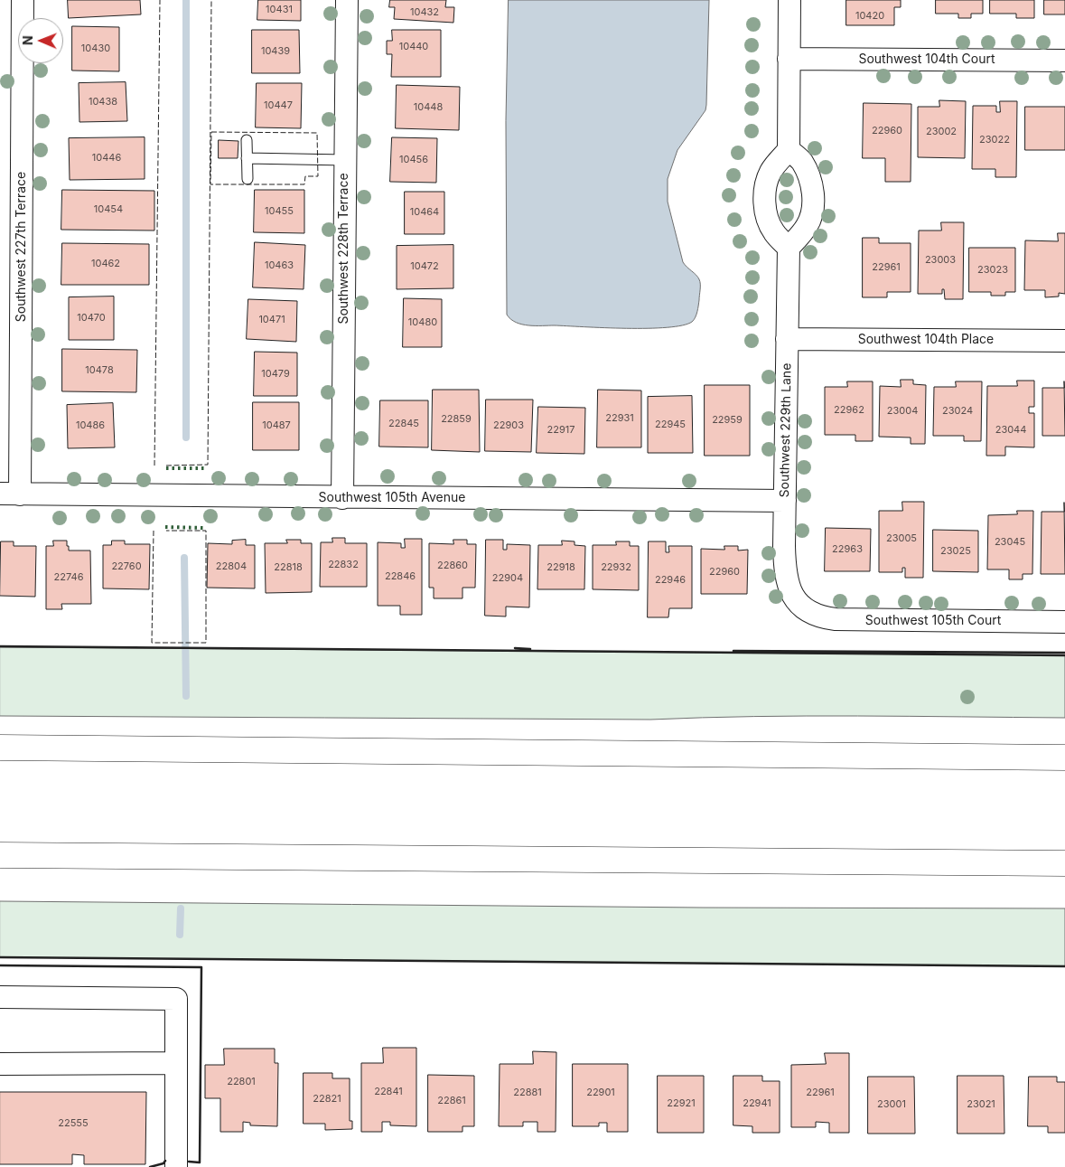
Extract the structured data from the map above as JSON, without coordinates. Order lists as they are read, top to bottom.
{
  "streets": {
    "street": [
      "Southwest 104th Court",
      "Southwest 227th Terrace",
      "Southwest 228th Terrace",
      "Southwest 104th Place",
      "Southwest 229th Lane",
      "Southwest 105th Avenue",
      "Southwest 105th Court"
    ]
  },
  "crossings": [
    ["Southwest 227th Terrace", "Southwest 105th Avenue"],
    ["Southwest 228th Terrace", "Southwest 105th Avenue"],
    ["Southwest 104th Place", "Southwest 229th Lane"],
    ["Southwest 229th Lane", "Southwest 105th Avenue"],
    ["Southwest 229th Lane", "Southwest 105th Court"]
  ],
  "house_numbers": [
    "10431",
    "10432",
    "10420",
    "10440",
    "10430",
    "10439",
    "10438",
    "10447",
    "10448",
    "22960",
    "23002",
    "23022",
    "10446",
    "10456",
    "10454",
    "10455",
    "10464",
    "23003",
    "10462",
    "10463",
    "10472",
    "22961",
    "23023",
    "10470",
    "10471",
    "10480",
    "10478",
    "10479",
    "22962",
    "23004",
    "23024",
    "22931",
    "22859",
    "22959",
    "22845",
    "22945",
    "10486",
    "10487",
    "22903",
    "22917",
    "23044",
    "23005",
    "23045",
    "22963",
    "23025",
    "22832",
    "22860",
    "22760",
    "22804",
    "22818",
    "22918",
    "22932",
    "22960",
    "22846",
    "22746",
    "22904",
    "22946",
    "22801",
    "22841",
    "22881",
    "22901",
    "22961",
    "22821",
    "22861",
    "22921",
    "22941",
    "23001",
    "23021",
    "22555"
  ],
  "north": "left"
}
